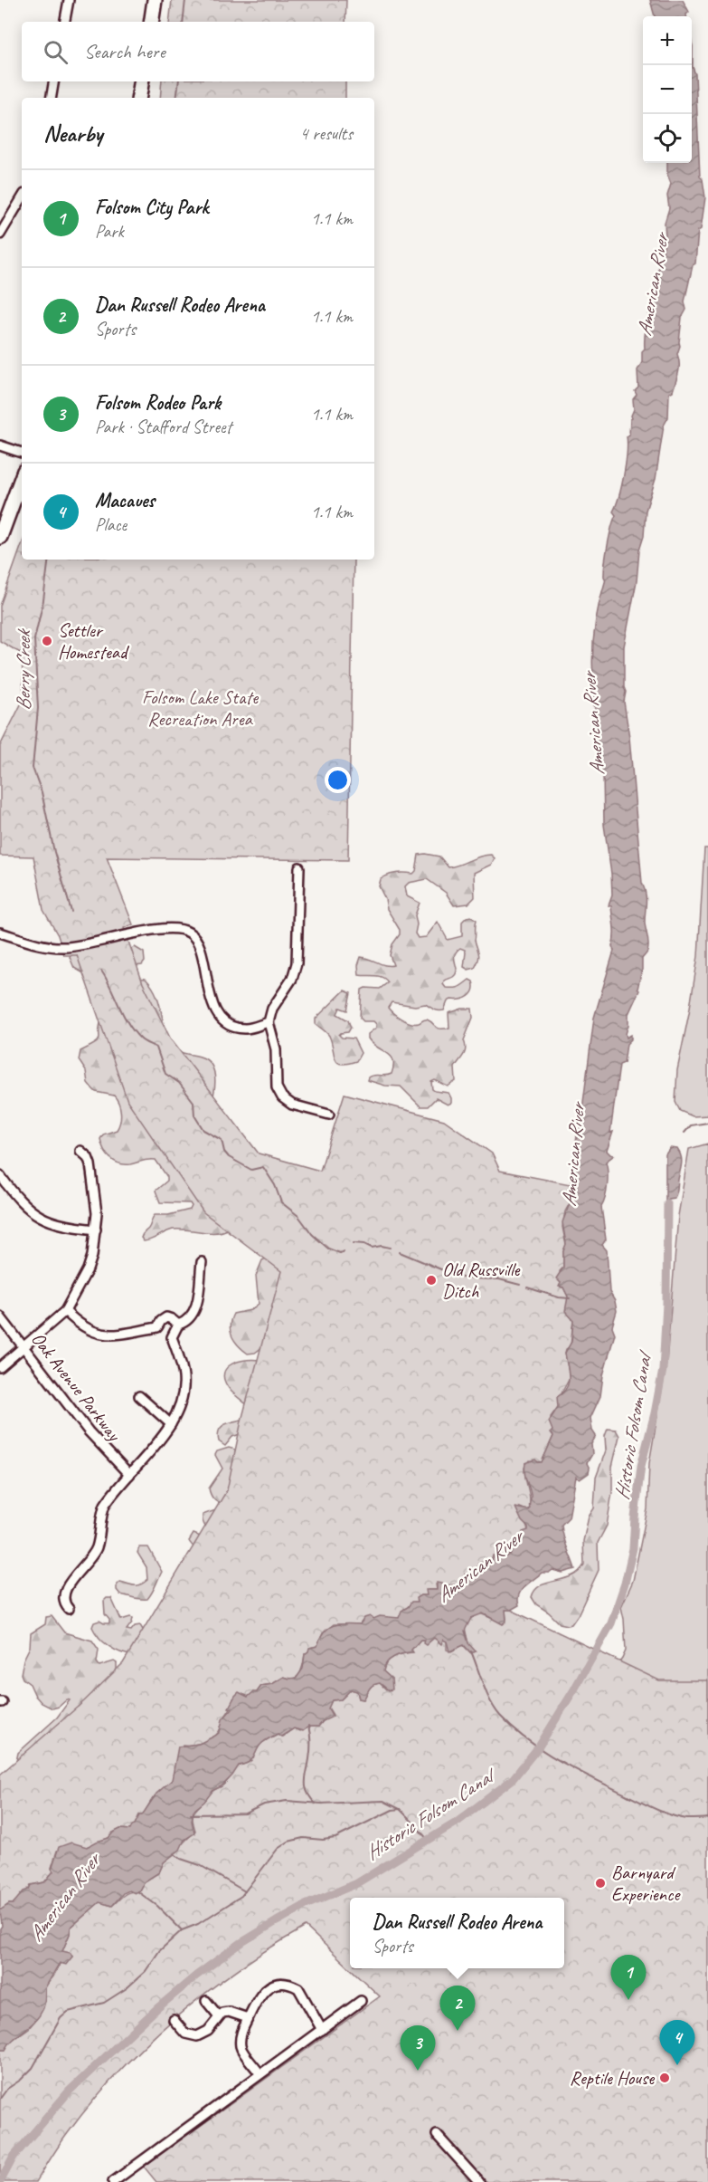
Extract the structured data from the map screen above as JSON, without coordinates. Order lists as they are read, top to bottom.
{
  "streets": {
    "street": ["Oak Avenue Parkway"]
  },
  "water": ["American River", "Berry Creek", "Historic Folsom Canal"],
  "parks": ["Folsom Lake State Recreation Area"],
  "places": [
    "Settler Homestead",
    "Old Russville Ditch",
    "Barnyard Experience",
    "Reptile House"
  ],
  "page": {
    "map_buttons": ["+", "−"],
    "search": "Search here",
    "heading": ["Nearby", "4 results"],
    "list": [
      {
        "mark": "1",
        "name": "Folsom City Park",
        "note": "Park",
        "value": "1.1 km"
      },
      {
        "mark": "2",
        "name": "Dan Russell Rodeo Arena",
        "note": "Sports",
        "value": "1.1 km"
      },
      {
        "mark": "3",
        "name": "Folsom Rodeo Park",
        "note": "Park · Stafford Street",
        "value": "1.1 km"
      },
      {
        "mark": "4",
        "name": "Macaues",
        "note": "Place",
        "value": "1.1 km"
      }
    ],
    "popup": ["Dan Russell Rodeo Arena", "Sports"],
    "pins": [
      "1",
      "2",
      "4",
      "3"
    ]
  }
}
